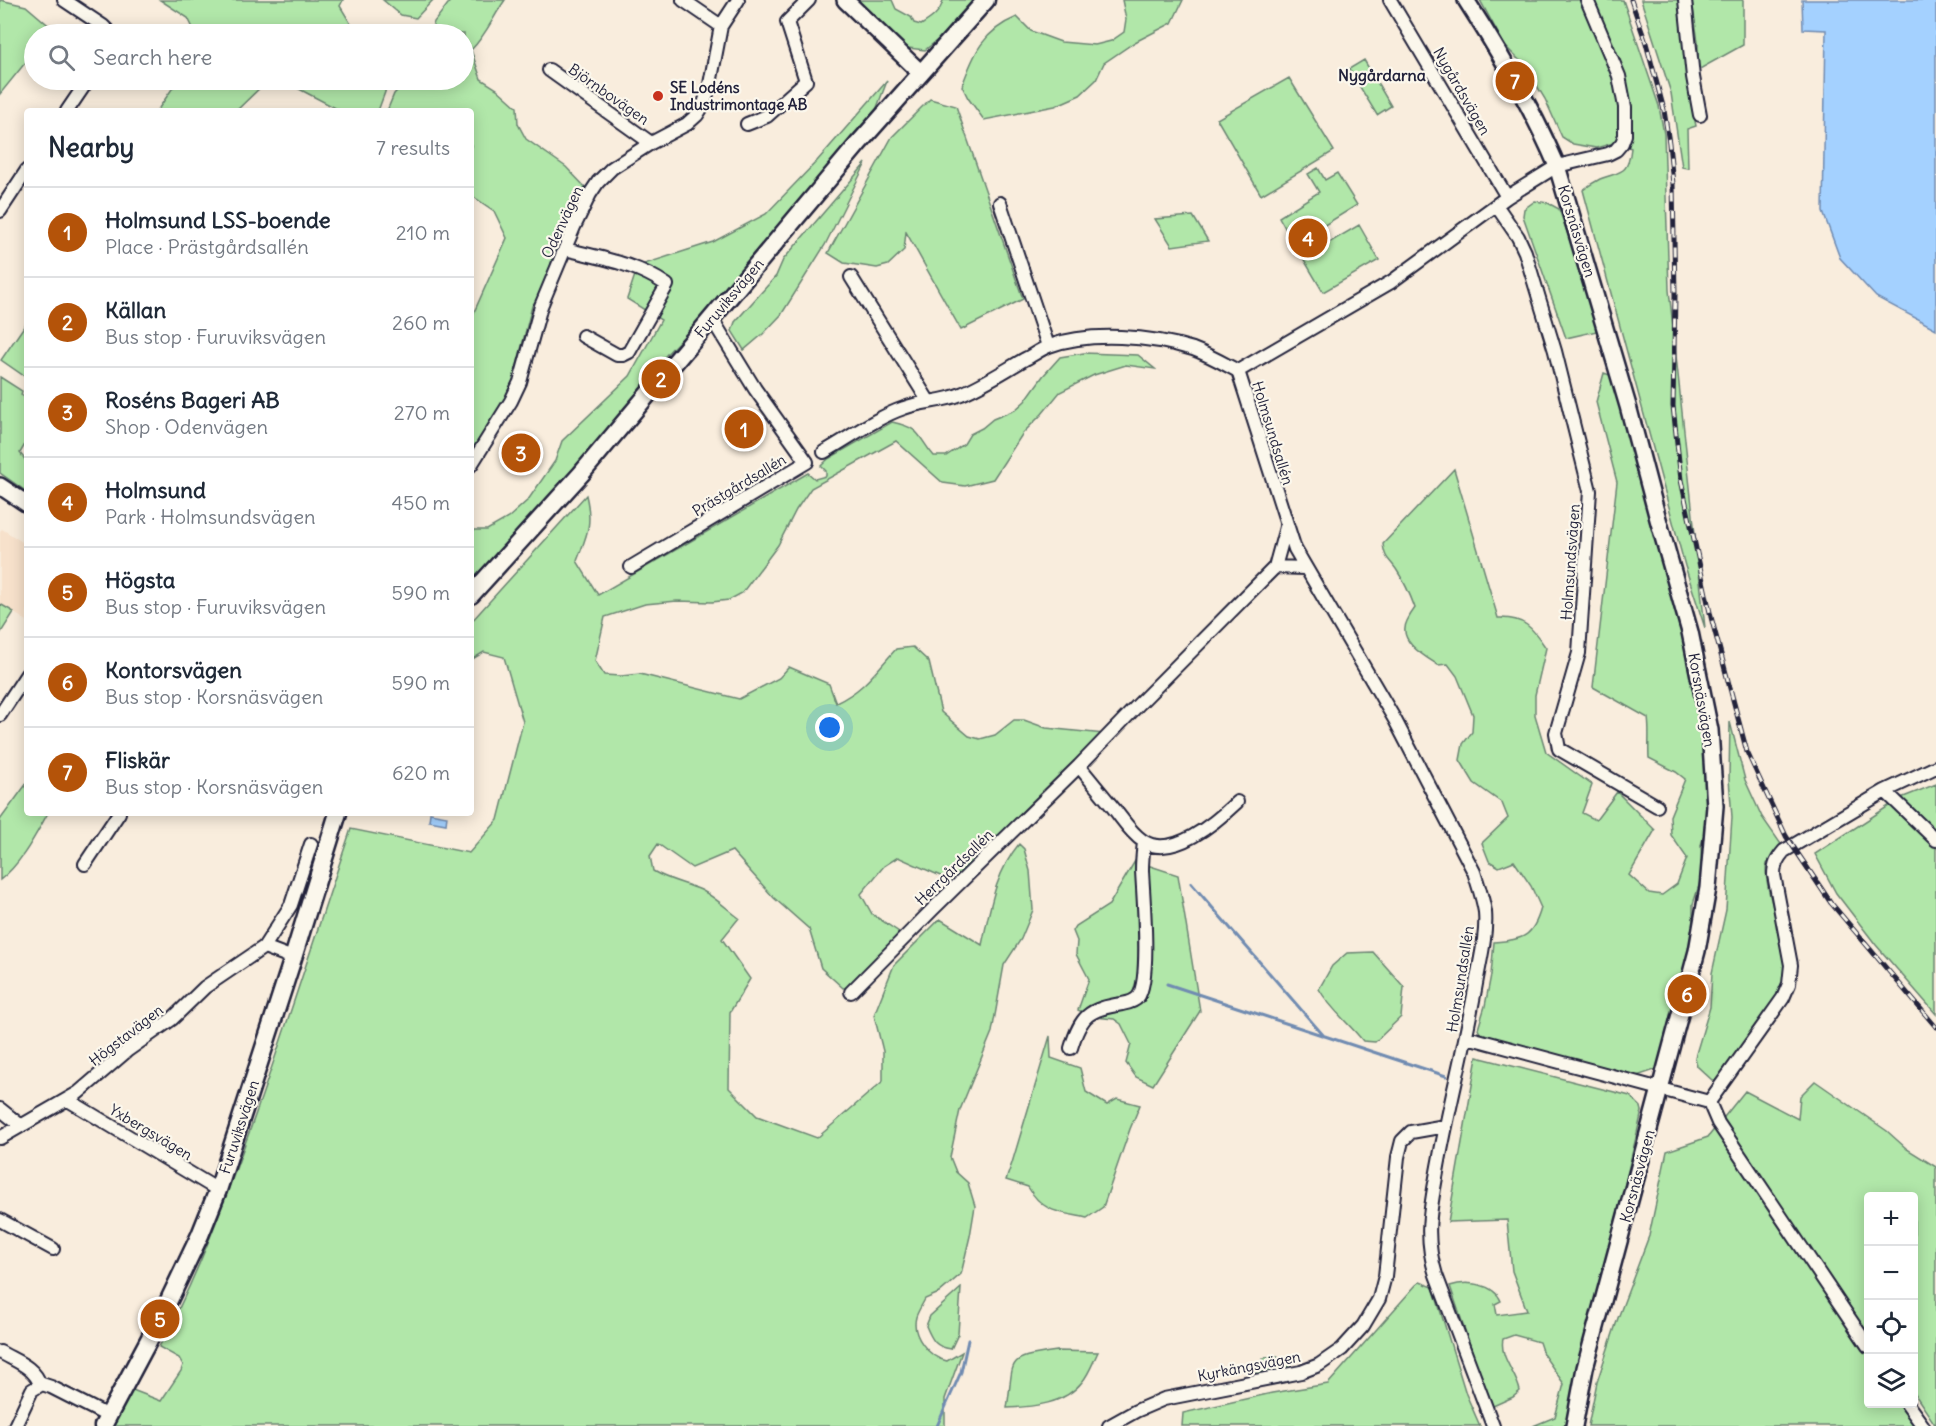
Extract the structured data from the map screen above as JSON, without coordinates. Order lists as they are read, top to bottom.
{
  "streets": {
    "main road": ["Furuviksvägen"],
    "street": [
      "Nygårdsvägen",
      "Björnbovägen",
      "Odenvägen",
      "Korsnäsvägen",
      "Holmsundsallén",
      "Prästgårdsallén",
      "Holmsundsvägen",
      "Herrgårdsallén",
      "Högstavägen",
      "Yxbergsvägen",
      "Kyrkängsvägen"
    ]
  },
  "crossings": [
    ["Björnbovägen", "Odenvägen"],
    ["Furuviksvägen", "Prästgårdsallén"],
    ["Furuviksvägen", "Yxbergsvägen"],
    ["Holmsundsallén", "Kyrkängsvägen"],
    ["Högstavägen", "Yxbergsvägen"]
  ],
  "districts": ["Nygårdarna"],
  "places": ["SE Lodéns Industrimontage AB"],
  "page": {
    "search": "Search here",
    "pins": [
      "7",
      "4",
      "2",
      "1",
      "3",
      "6",
      "5"
    ],
    "heading": ["Nearby", "7 results"],
    "list": [
      {
        "mark": "1",
        "name": "Holmsund LSS-boende",
        "note": "Place · Prästgårdsallén",
        "value": "210 m"
      },
      {
        "mark": "2",
        "name": "Källan",
        "note": "Bus stop · Furuviksvägen",
        "value": "260 m"
      },
      {
        "mark": "3",
        "name": "Roséns Bageri AB",
        "note": "Shop · Odenvägen",
        "value": "270 m"
      },
      {
        "mark": "4",
        "name": "Holmsund",
        "note": "Park · Holmsundsvägen",
        "value": "450 m"
      },
      {
        "mark": "5",
        "name": "Högsta",
        "note": "Bus stop · Furuviksvägen",
        "value": "590 m"
      },
      {
        "mark": "6",
        "name": "Kontorsvägen",
        "note": "Bus stop · Korsnäsvägen",
        "value": "590 m"
      },
      {
        "mark": "7",
        "name": "Fliskär",
        "note": "Bus stop · Korsnäsvägen",
        "value": "620 m"
      }
    ],
    "map_buttons": ["+", "−"]
  }
}
